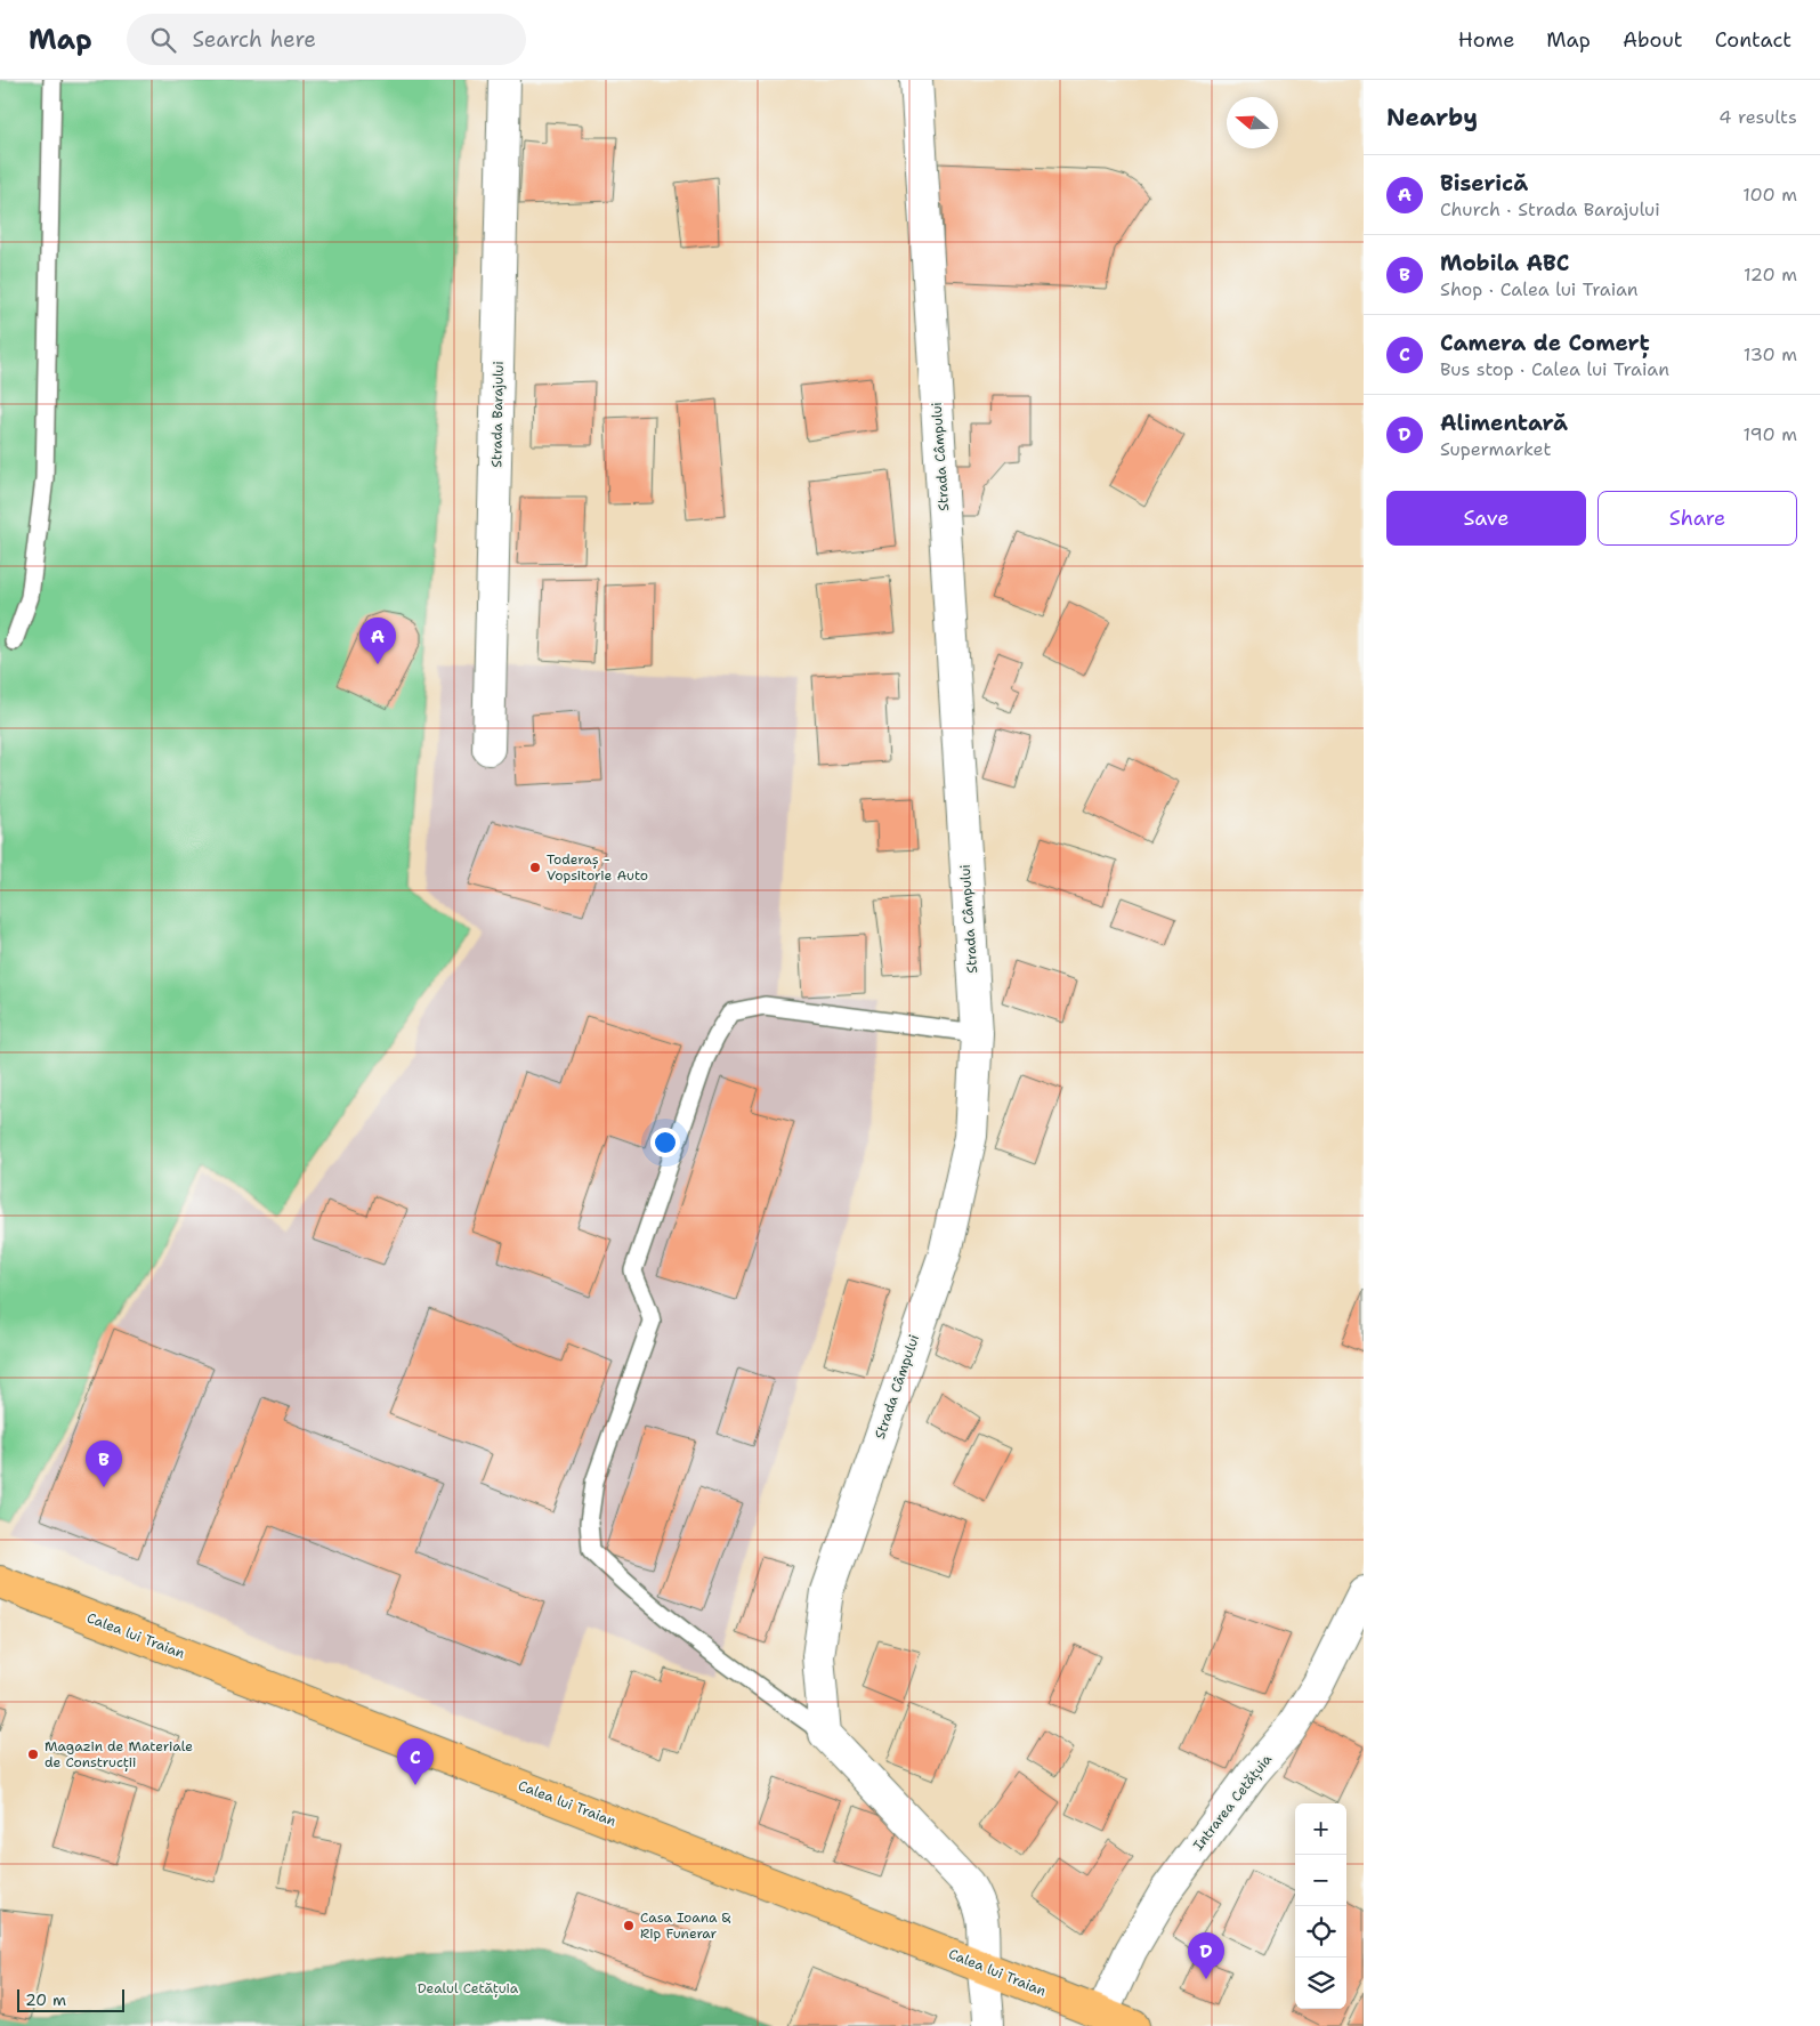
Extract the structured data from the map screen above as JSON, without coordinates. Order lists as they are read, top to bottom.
{
  "streets": {
    "main road": ["Calea lui Traian"],
    "street": ["Strada Barajului", "Strada Câmpului", "Intrarea Cetățuia"]
  },
  "crossings": [
    ["Calea lui Traian", "Intrarea Cetățuia"]
  ],
  "parks": ["Dealul Cetățuia"],
  "places": ["Toderaș - Vopsitorie Auto", "Magazin de Materiale de Construcții", "Casa Ioana & Rip Funerar"],
  "scale_bar": "20 m",
  "north": "left",
  "page": {
    "header": "Map",
    "search": "Search here",
    "nav": [
      "Home",
      "Map",
      "About",
      "Contact"
    ],
    "heading": ["Nearby", "4 results"],
    "list": [
      {
        "mark": "A",
        "name": "Biserică",
        "note": "Church · Strada Barajului",
        "value": "100 m"
      },
      {
        "mark": "B",
        "name": "Mobila ABC",
        "note": "Shop · Calea lui Traian",
        "value": "120 m"
      },
      {
        "mark": "C",
        "name": "Camera de Comerț",
        "note": "Bus stop · Calea lui Traian",
        "value": "130 m"
      },
      {
        "mark": "D",
        "name": "Alimentară",
        "note": "Supermarket",
        "value": "190 m"
      }
    ],
    "buttons": ["Save", "Share"],
    "pins": [
      "A",
      "B",
      "C",
      "D"
    ],
    "map_buttons": ["+", "−"],
    "scale": "20 m"
  }
}
